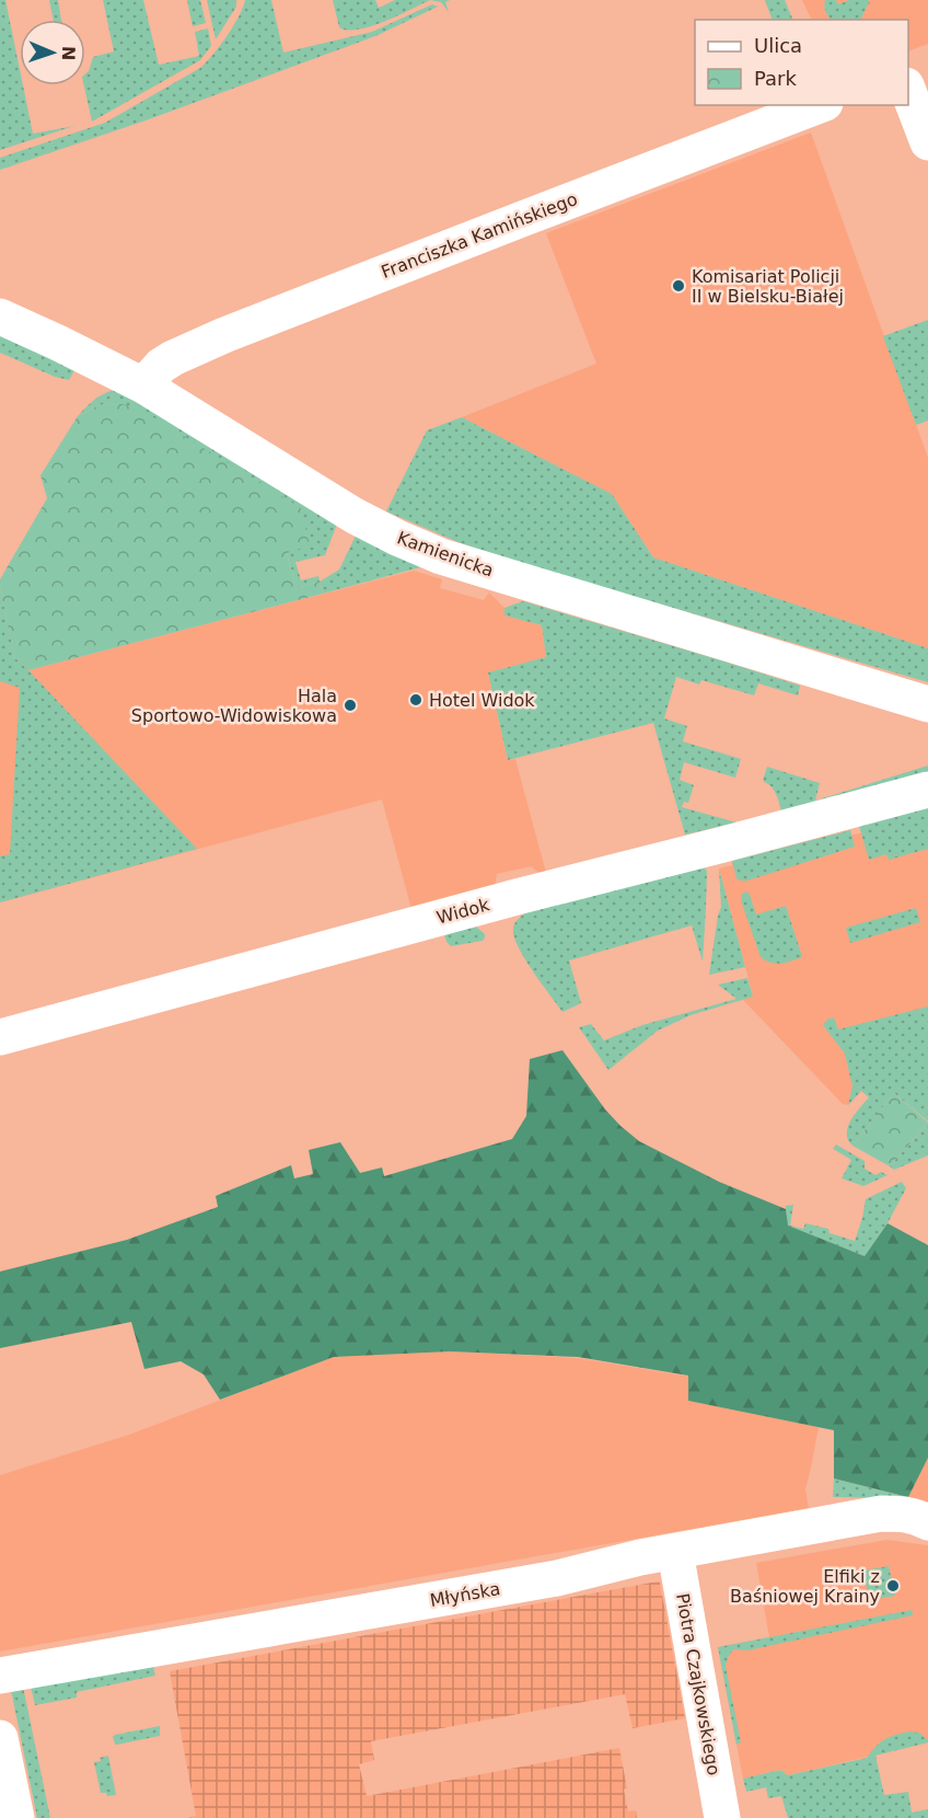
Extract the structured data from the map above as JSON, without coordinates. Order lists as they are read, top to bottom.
{
  "streets": {
    "street": [
      "Franciszka Kamińskiego",
      "Kamienicka",
      "Widok",
      "Młyńska",
      "Piotra Czajkowskiego"
    ]
  },
  "crossings": [
    ["Franciszka Kamińskiego", "Kamienicka"],
    ["Młyńska", "Piotra Czajkowskiego"]
  ],
  "places": [
    "Komisariat Policji II w Bielsku-Białej",
    "Hotel Widok",
    "Hala Sportowo-Widowiskowa",
    "Elfiki z Baśniowej Krainy"
  ],
  "legend": ["Ulica", "Park"],
  "north": "right"
}
